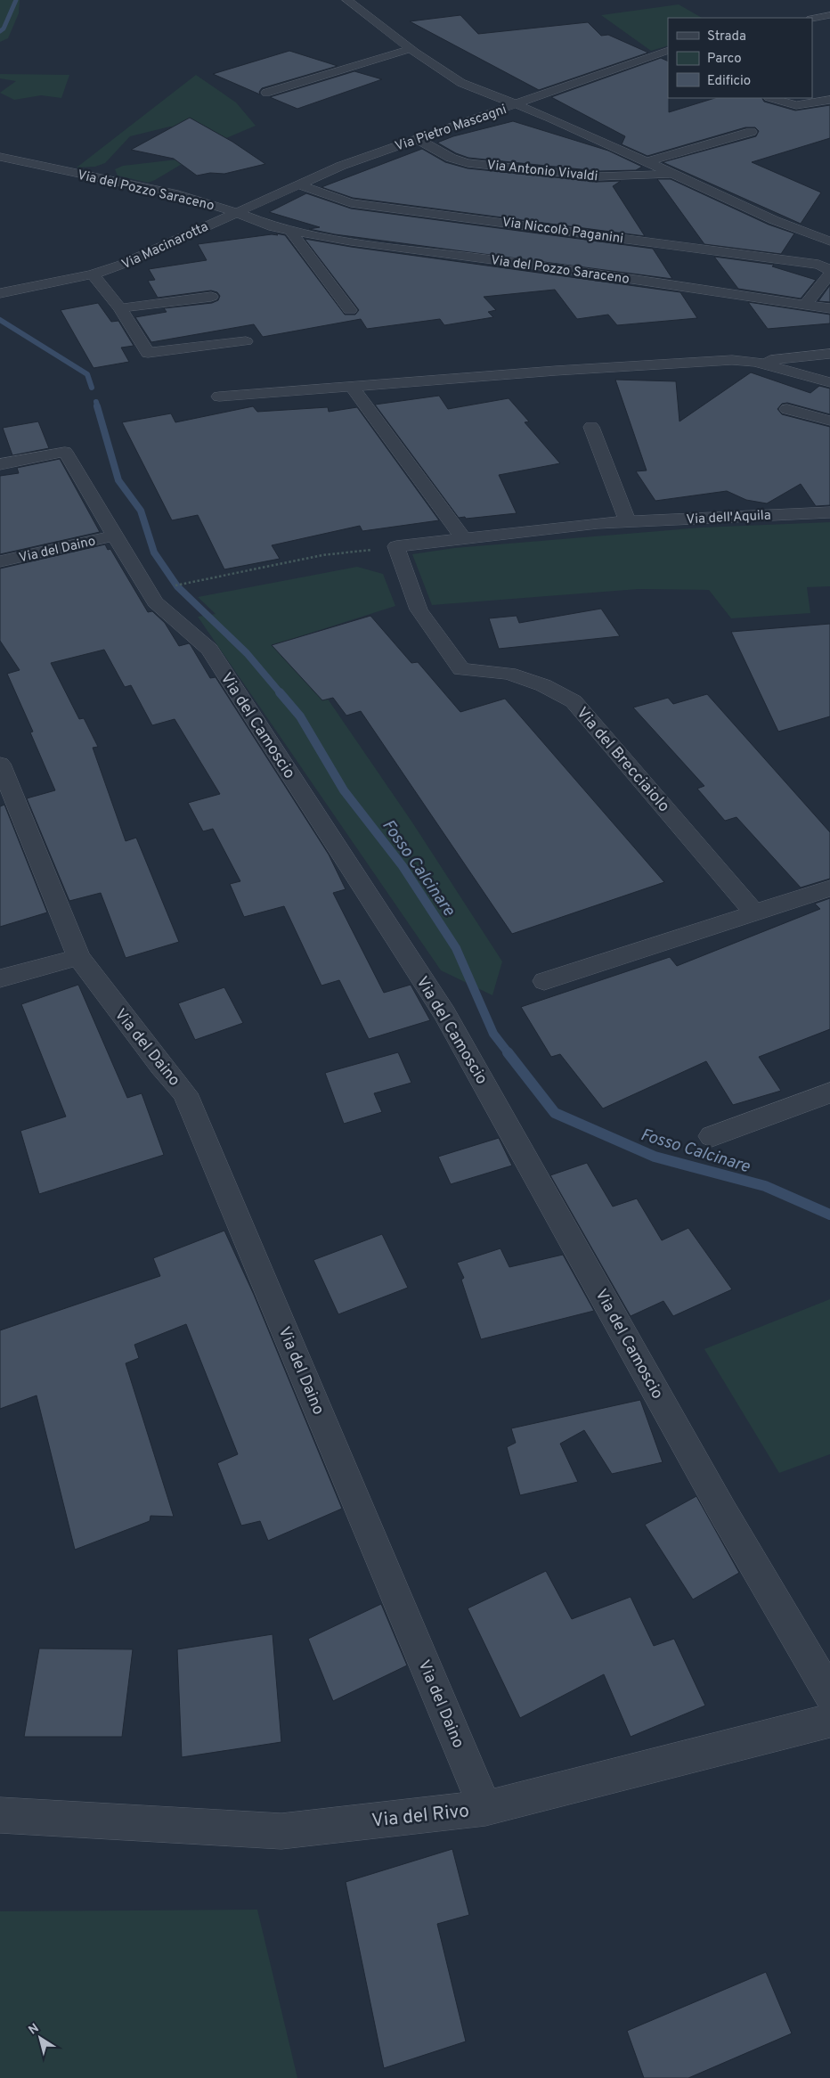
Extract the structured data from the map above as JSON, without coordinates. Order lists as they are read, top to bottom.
{
  "streets": {
    "street": [
      "Via Pietro Mascagni",
      "Via Antonio Vivaldi",
      "Via del Pozzo Saraceno",
      "Via Niccolò Paganini",
      "Via Macinarotta",
      "Via dell'Aquila",
      "Via del Daino",
      "Via del Camoscio",
      "Via del Brecciaiolo",
      "Via del Rivo"
    ]
  },
  "crossings": [
    ["Via Pietro Mascagni", "Via Antonio Vivaldi"],
    ["Via Pietro Mascagni", "Via del Pozzo Saraceno"],
    ["Via Pietro Mascagni", "Via Niccolò Paganini"],
    ["Via Pietro Mascagni", "Via Macinarotta"],
    ["Via del Pozzo Saraceno", "Via Macinarotta"],
    ["Via dell'Aquila", "Via del Brecciaiolo"],
    ["Via del Daino", "Via del Camoscio"],
    ["Via del Daino", "Via del Rivo"]
  ],
  "water": ["Fosso Calcinare"],
  "legend": ["Strada", "Parco", "Edificio"],
  "north": "top left"
}
